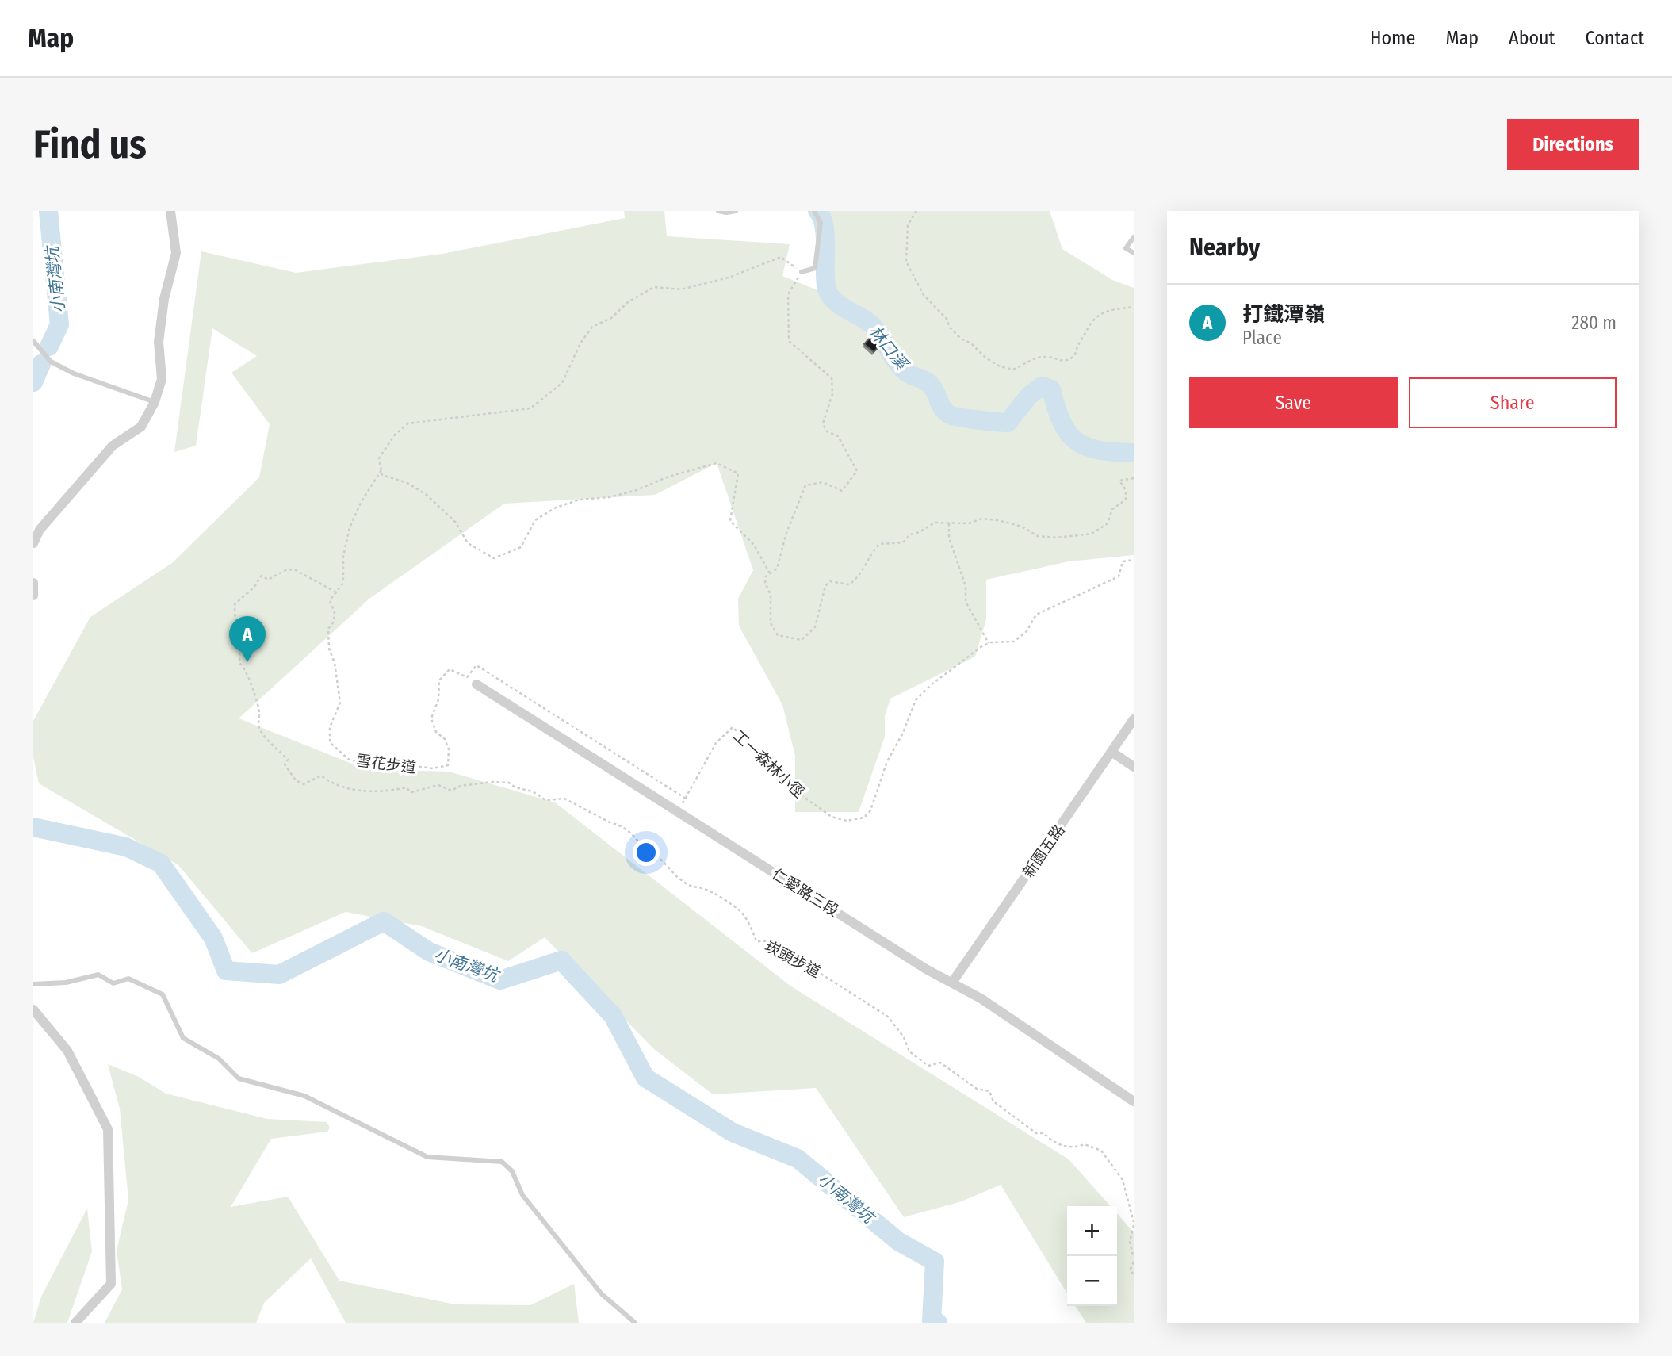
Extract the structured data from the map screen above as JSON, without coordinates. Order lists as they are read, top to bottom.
{
  "streets": {
    "street": ["新園五路", "仁愛路三段"],
    "path": ["雪花步道", "工一森林小徑", "崁頭步道"]
  },
  "crossings": [
    ["雪花步道", "工一森林小徑"],
    ["雪花步道", "崁頭步道"],
    ["工一森林小徑", "仁愛路三段"],
    ["新園五路", "仁愛路三段"]
  ],
  "water": ["小南灣坑", "林口溪"],
  "page": {
    "header": "Map",
    "nav": [
      "Home",
      "Map",
      "About",
      "Contact"
    ],
    "buttons": [
      "Directions",
      ["Save", "Share"]
    ],
    "title": "Find us",
    "heading": "Nearby",
    "list": [
      {
        "mark": "A",
        "name": "打鐵潭嶺",
        "note": "Place",
        "value": "280 m"
      }
    ],
    "pins": "A",
    "map_buttons": ["+", "−"]
  }
}
